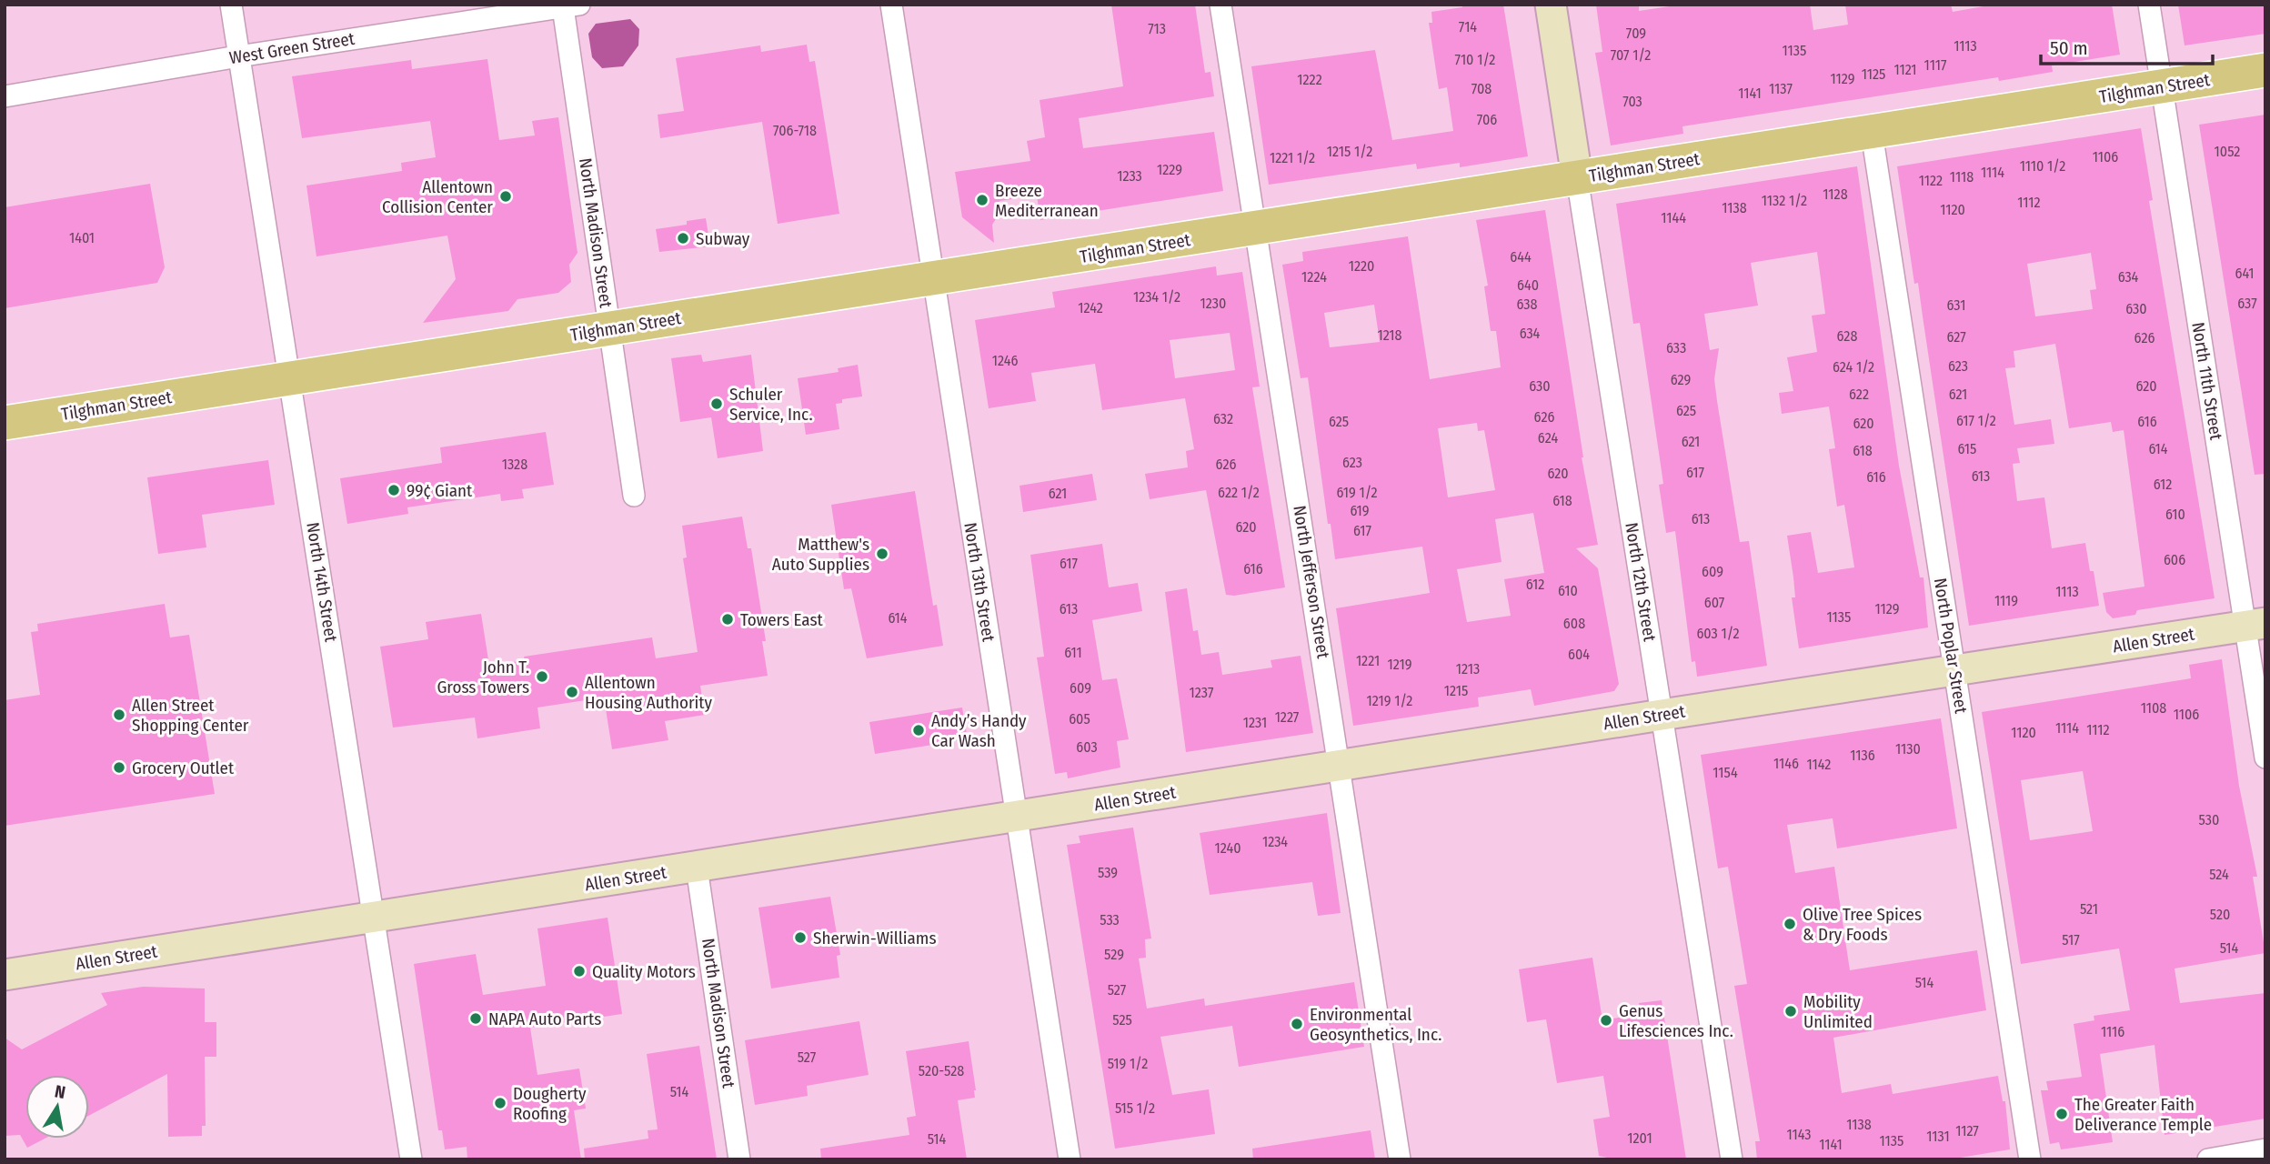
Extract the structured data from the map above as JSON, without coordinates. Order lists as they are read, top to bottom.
{
  "streets": {
    "main road": ["Tilghman Street"],
    "street": [
      "West Green Street",
      "North Madison Street",
      "North 11th Street",
      "North 14th Street",
      "North 13th Street",
      "North Jefferson Street",
      "North 12th Street",
      "Allen Street",
      "North Poplar Street"
    ]
  },
  "crossings": [
    ["West Green Street", "North Madison Street"],
    ["West Green Street", "North 14th Street"],
    ["Tilghman Street", "North Madison Street"],
    ["Tilghman Street", "North 11th Street"],
    ["Tilghman Street", "North 14th Street"],
    ["Tilghman Street", "North 13th Street"],
    ["Tilghman Street", "North Jefferson Street"],
    ["Tilghman Street", "North 12th Street"],
    ["Tilghman Street", "North Poplar Street"],
    ["North Madison Street", "Allen Street"],
    ["North 11th Street", "Allen Street"],
    ["North 14th Street", "Allen Street"],
    ["North 13th Street", "Allen Street"],
    ["North Jefferson Street", "Allen Street"],
    ["North 12th Street", "Allen Street"],
    ["Allen Street", "North Poplar Street"]
  ],
  "places": [
    "Allentown Collision Center",
    "Breeze Mediterranean",
    "Subway",
    "Schuler Service, Inc.",
    "99¢ Giant",
    "Matthew's Auto Supplies",
    "Towers East",
    "John T. Gross Towers",
    "Allentown Housing Authority",
    "Allen Street Shopping Center",
    "Andy’s Handy Car Wash",
    "Grocery Outlet",
    "Olive Tree Spices & Dry Foods",
    "Sherwin-Williams",
    "Quality Motors",
    "Mobility Unlimited",
    "NAPA Auto Parts",
    "Genus Lifesciences Inc.",
    "Environmental Geosynthetics, Inc.",
    "Dougherty Roofing",
    "The Greater Faith Deliverance Temple"
  ],
  "house_numbers": [
    "714",
    "713",
    "709",
    "1113",
    "1135",
    "707 1/2",
    "710 1/2",
    "1117",
    "1121",
    "1125",
    "1129",
    "1222",
    "708",
    "1137",
    "1141",
    "703",
    "706",
    "706-718",
    "1215 1/2",
    "1052",
    "1106",
    "1221 1/2",
    "1110 1/2",
    "1229",
    "1114",
    "1233",
    "1118",
    "1122",
    "1128",
    "1132 1/2",
    "1112",
    "1138",
    "1120",
    "1144",
    "1401",
    "644",
    "1220",
    "641",
    "1224",
    "634",
    "640",
    "1234 1/2",
    "1230",
    "637",
    "638",
    "631",
    "1242",
    "630",
    "634",
    "1218",
    "628",
    "627",
    "626",
    "633",
    "1246",
    "623",
    "624 1/2",
    "629",
    "630",
    "620",
    "622",
    "621",
    "625",
    "626",
    "632",
    "617 1/2",
    "625",
    "616",
    "620",
    "624",
    "621",
    "615",
    "614",
    "618",
    "623",
    "1328",
    "626",
    "617",
    "620",
    "613",
    "616",
    "612",
    "622 1/2",
    "619 1/2",
    "621",
    "618",
    "619",
    "610",
    "613",
    "620",
    "617",
    "606",
    "617",
    "616",
    "609",
    "612",
    "610",
    "1113",
    "1119",
    "607",
    "613",
    "1129",
    "1135",
    "614",
    "608",
    "603 1/2",
    "611",
    "604",
    "1221",
    "1219",
    "1213",
    "609",
    "1215",
    "1237",
    "1219 1/2",
    "1108",
    "1106",
    "1227",
    "605",
    "1231",
    "1114",
    "1112",
    "1120",
    "603",
    "1130",
    "1136",
    "1146",
    "1142",
    "1154",
    "530",
    "1234",
    "1240",
    "539",
    "524",
    "521",
    "520",
    "533",
    "517",
    "514",
    "529",
    "514",
    "527",
    "525",
    "1116",
    "527",
    "519 1/2",
    "520-528",
    "514",
    "515 1/2",
    "1138",
    "1127",
    "1143",
    "1131",
    "1201",
    "514",
    "1135",
    "1141"
  ],
  "scale_bar": "50 m",
  "north": "top"
}
